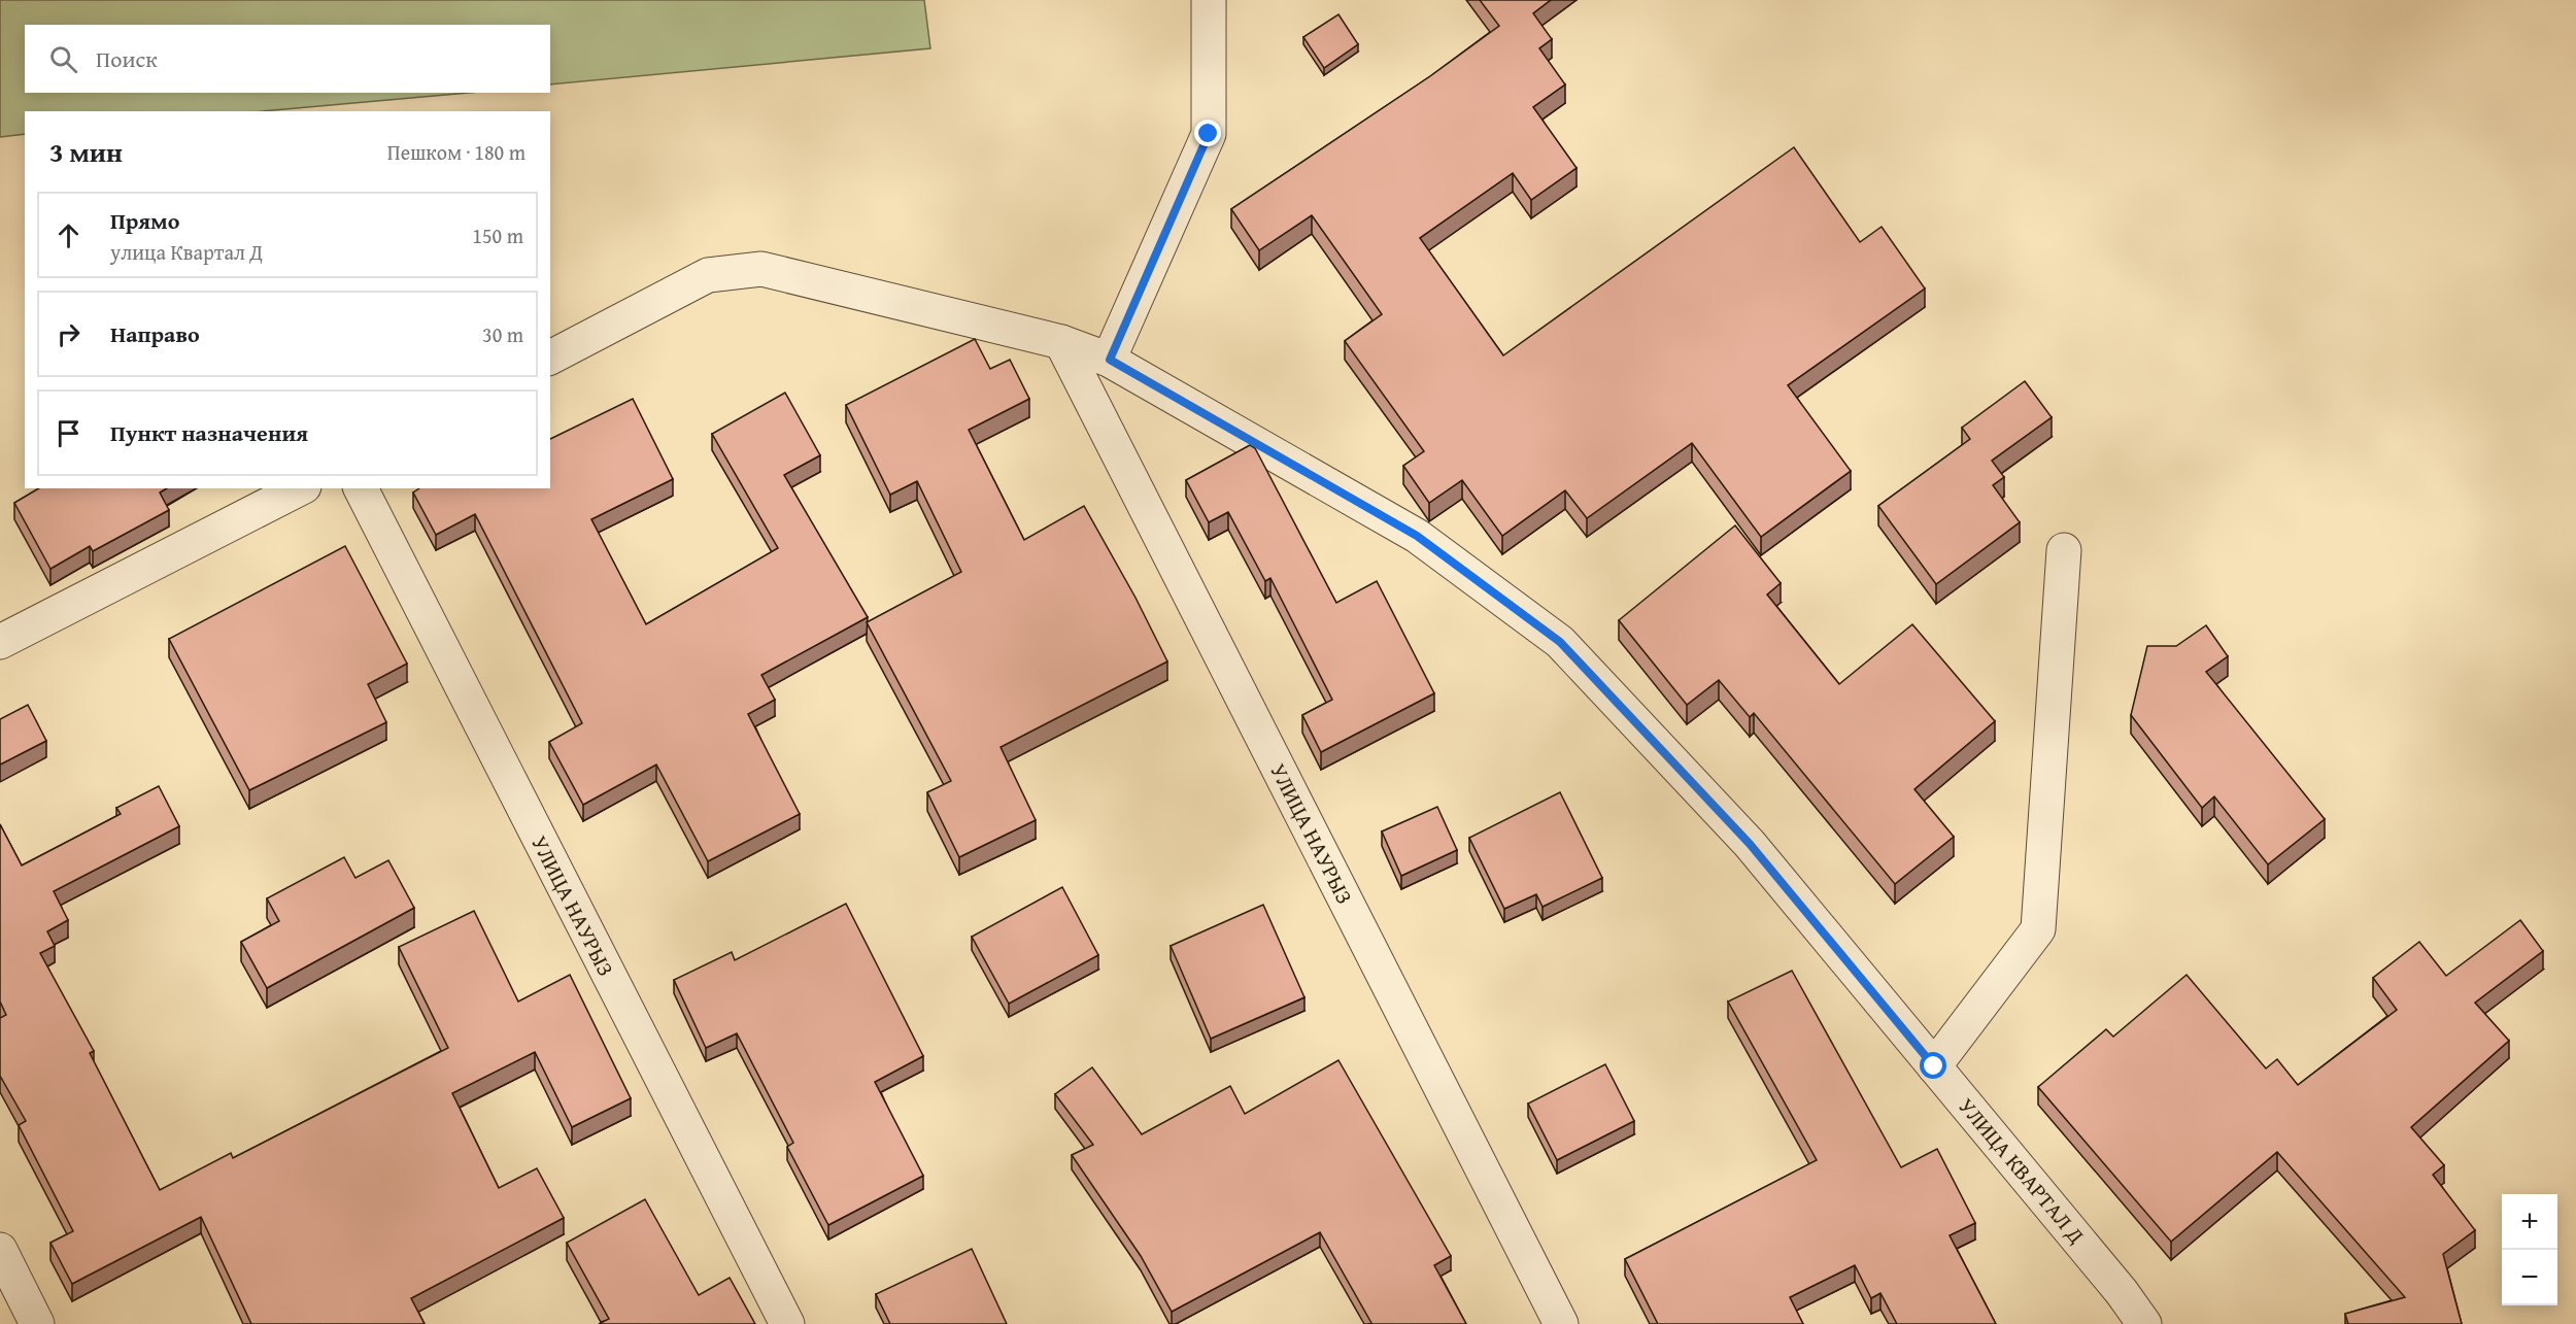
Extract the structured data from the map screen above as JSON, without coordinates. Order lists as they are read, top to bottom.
{
  "streets": {
    "street": ["УЛИЦА НАУРЫЗ", "УЛИЦА КВАРТАЛ Д"]
  },
  "crossings": [
    ["УЛИЦА НАУРЫЗ", "УЛИЦА КВАРТАЛ Д"]
  ],
  "page": {
    "search": "Поиск",
    "heading": ["3 мин", "Пешком · 180 m"],
    "list": [
      ["Прямо", "улица Квартал Д", "150 m"],
      ["Направо", "30 m"],
      "Пункт назначения"
    ],
    "map_buttons": ["+", "−"]
  }
}
